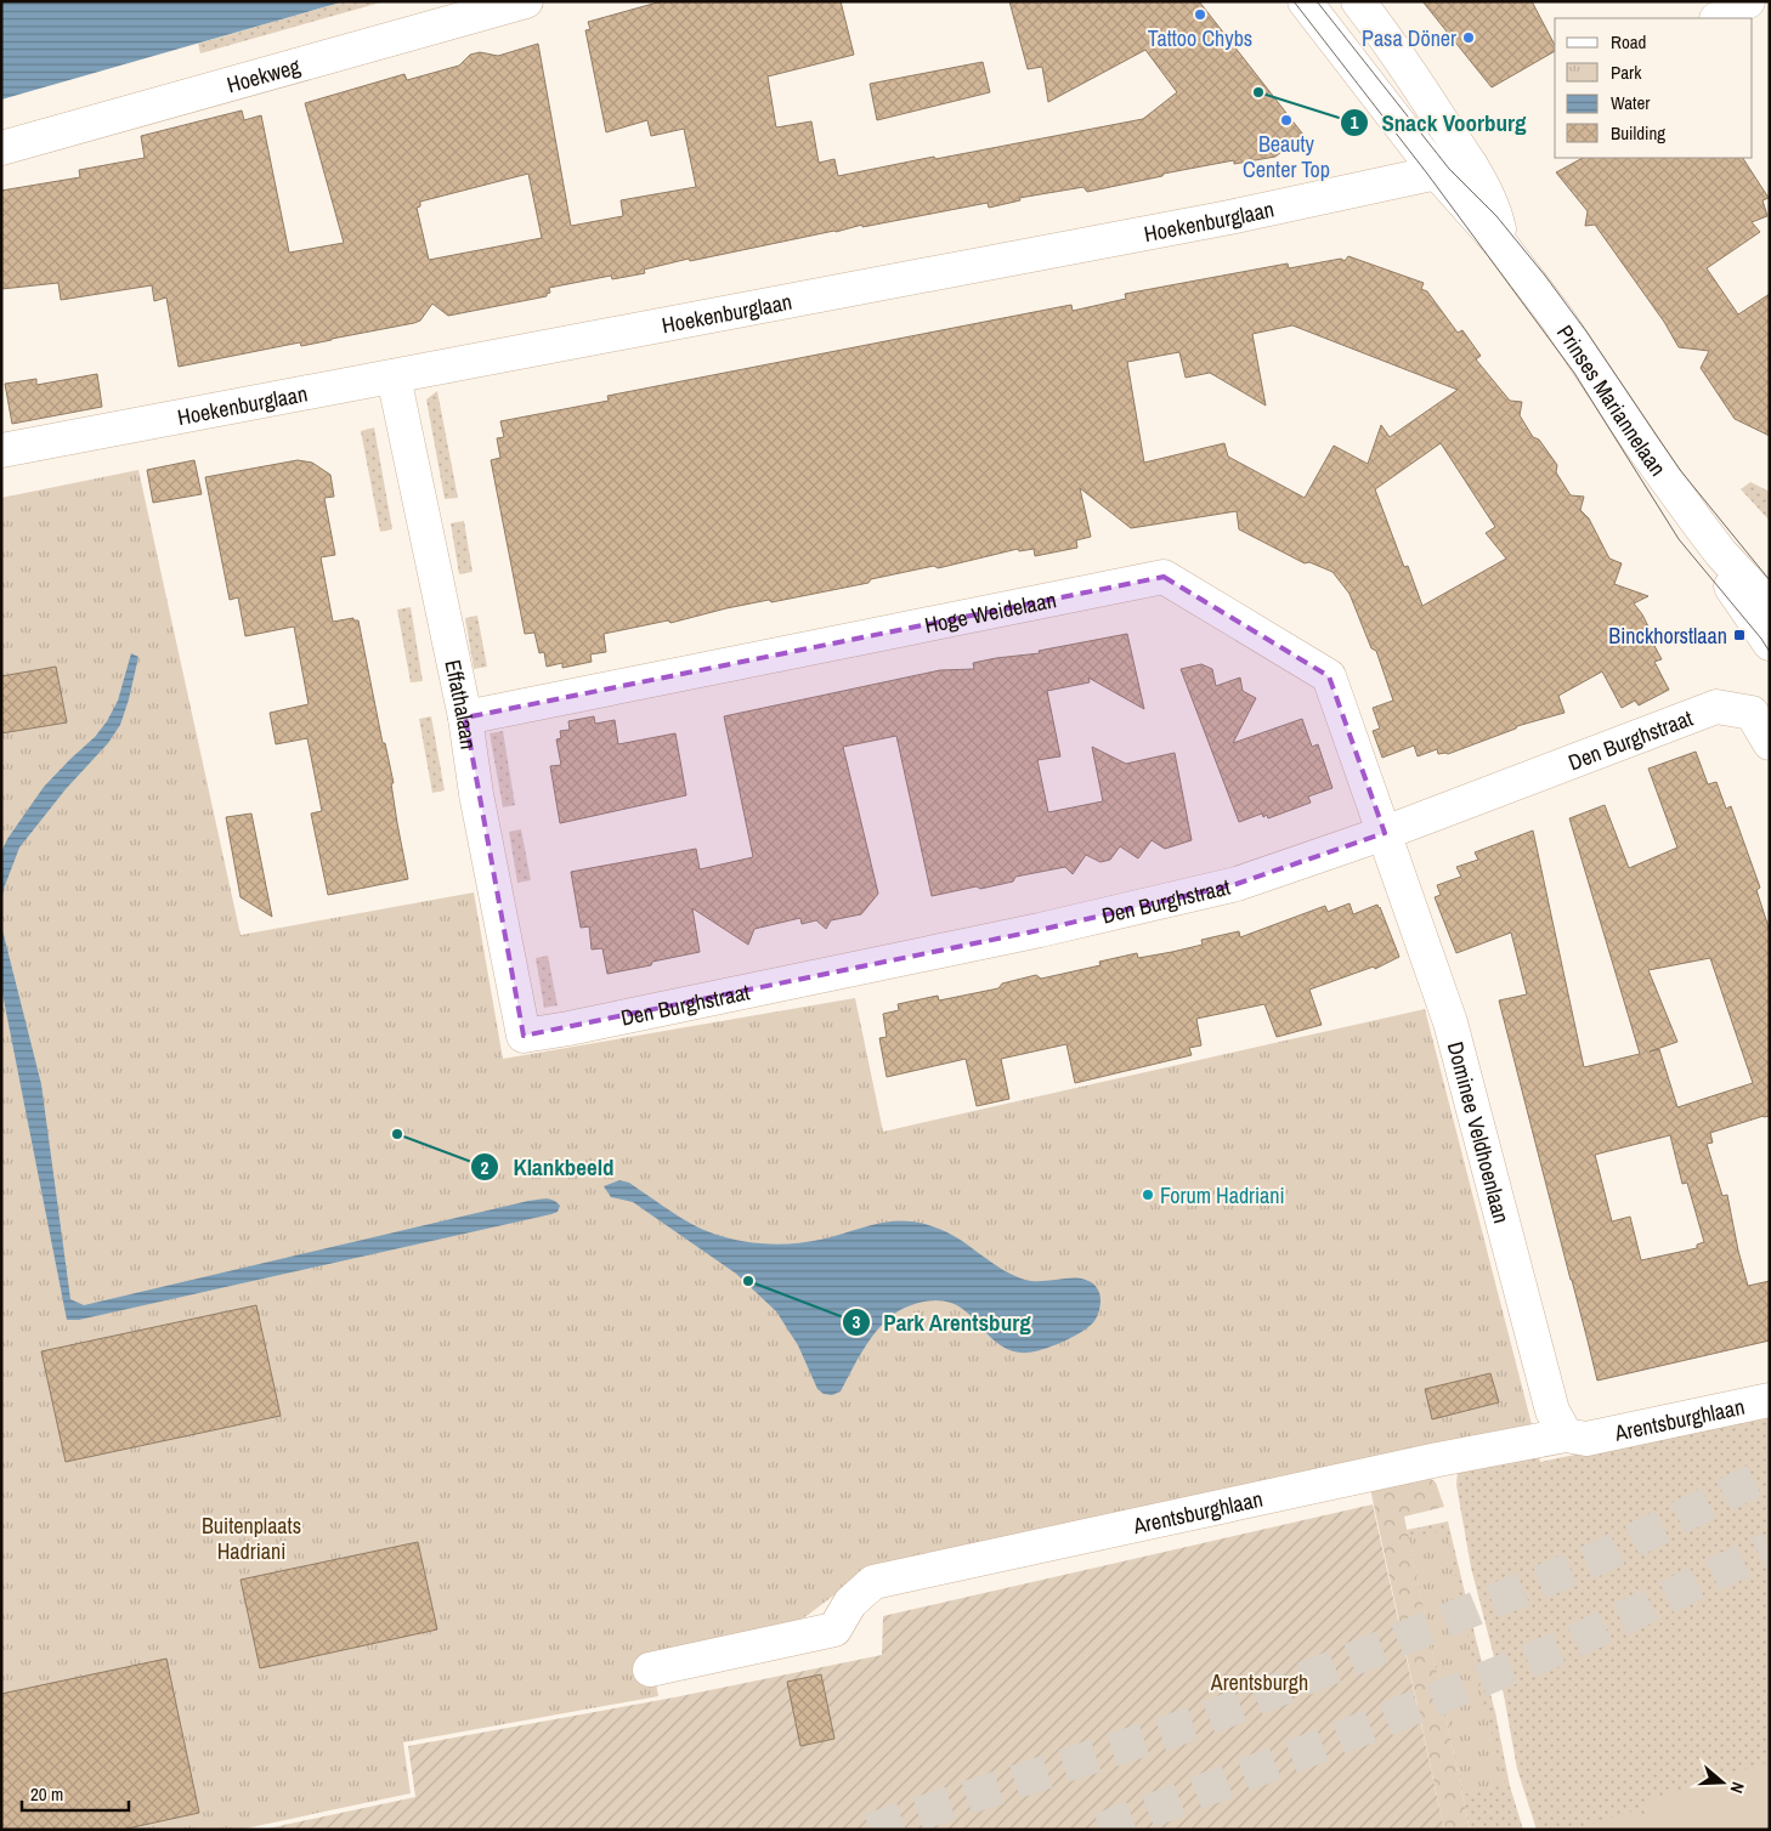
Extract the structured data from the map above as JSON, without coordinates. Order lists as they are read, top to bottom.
{
  "streets": {
    "street": [
      "Hoekweg",
      "Hoekenburglaan",
      "Prinses Mariannelaan",
      "Hoge Weidelaan",
      "Effathalaan",
      "Den Burghstraat",
      "Dominee Veldhoenlaan",
      "Arentsburghlaan"
    ]
  },
  "crossings": [
    ["Hoekenburglaan", "Prinses Mariannelaan"],
    ["Hoekenburglaan", "Effathalaan"],
    ["Hoge Weidelaan", "Effathalaan"],
    ["Hoge Weidelaan", "Den Burghstraat"],
    ["Hoge Weidelaan", "Dominee Veldhoenlaan"],
    ["Effathalaan", "Den Burghstraat"],
    ["Den Burghstraat", "Dominee Veldhoenlaan"],
    ["Dominee Veldhoenlaan", "Arentsburghlaan"]
  ],
  "parks": ["Buitenplaats Hadriani", "Arentsburgh"],
  "places": {
    "other": [
      "Tattoo Chybs",
      "Pasa Döner",
      "Snack Voorburg",
      "Beauty Center Top",
      "Klankbeeld",
      "Forum Hadriani",
      "Park Arentsburg"
    ],
    "transit": ["Binckhorstlaan"]
  },
  "legend": [
    "Road",
    "Park",
    "Water",
    "Building"
  ],
  "scale_bar": "20 m",
  "north": "right"
}
